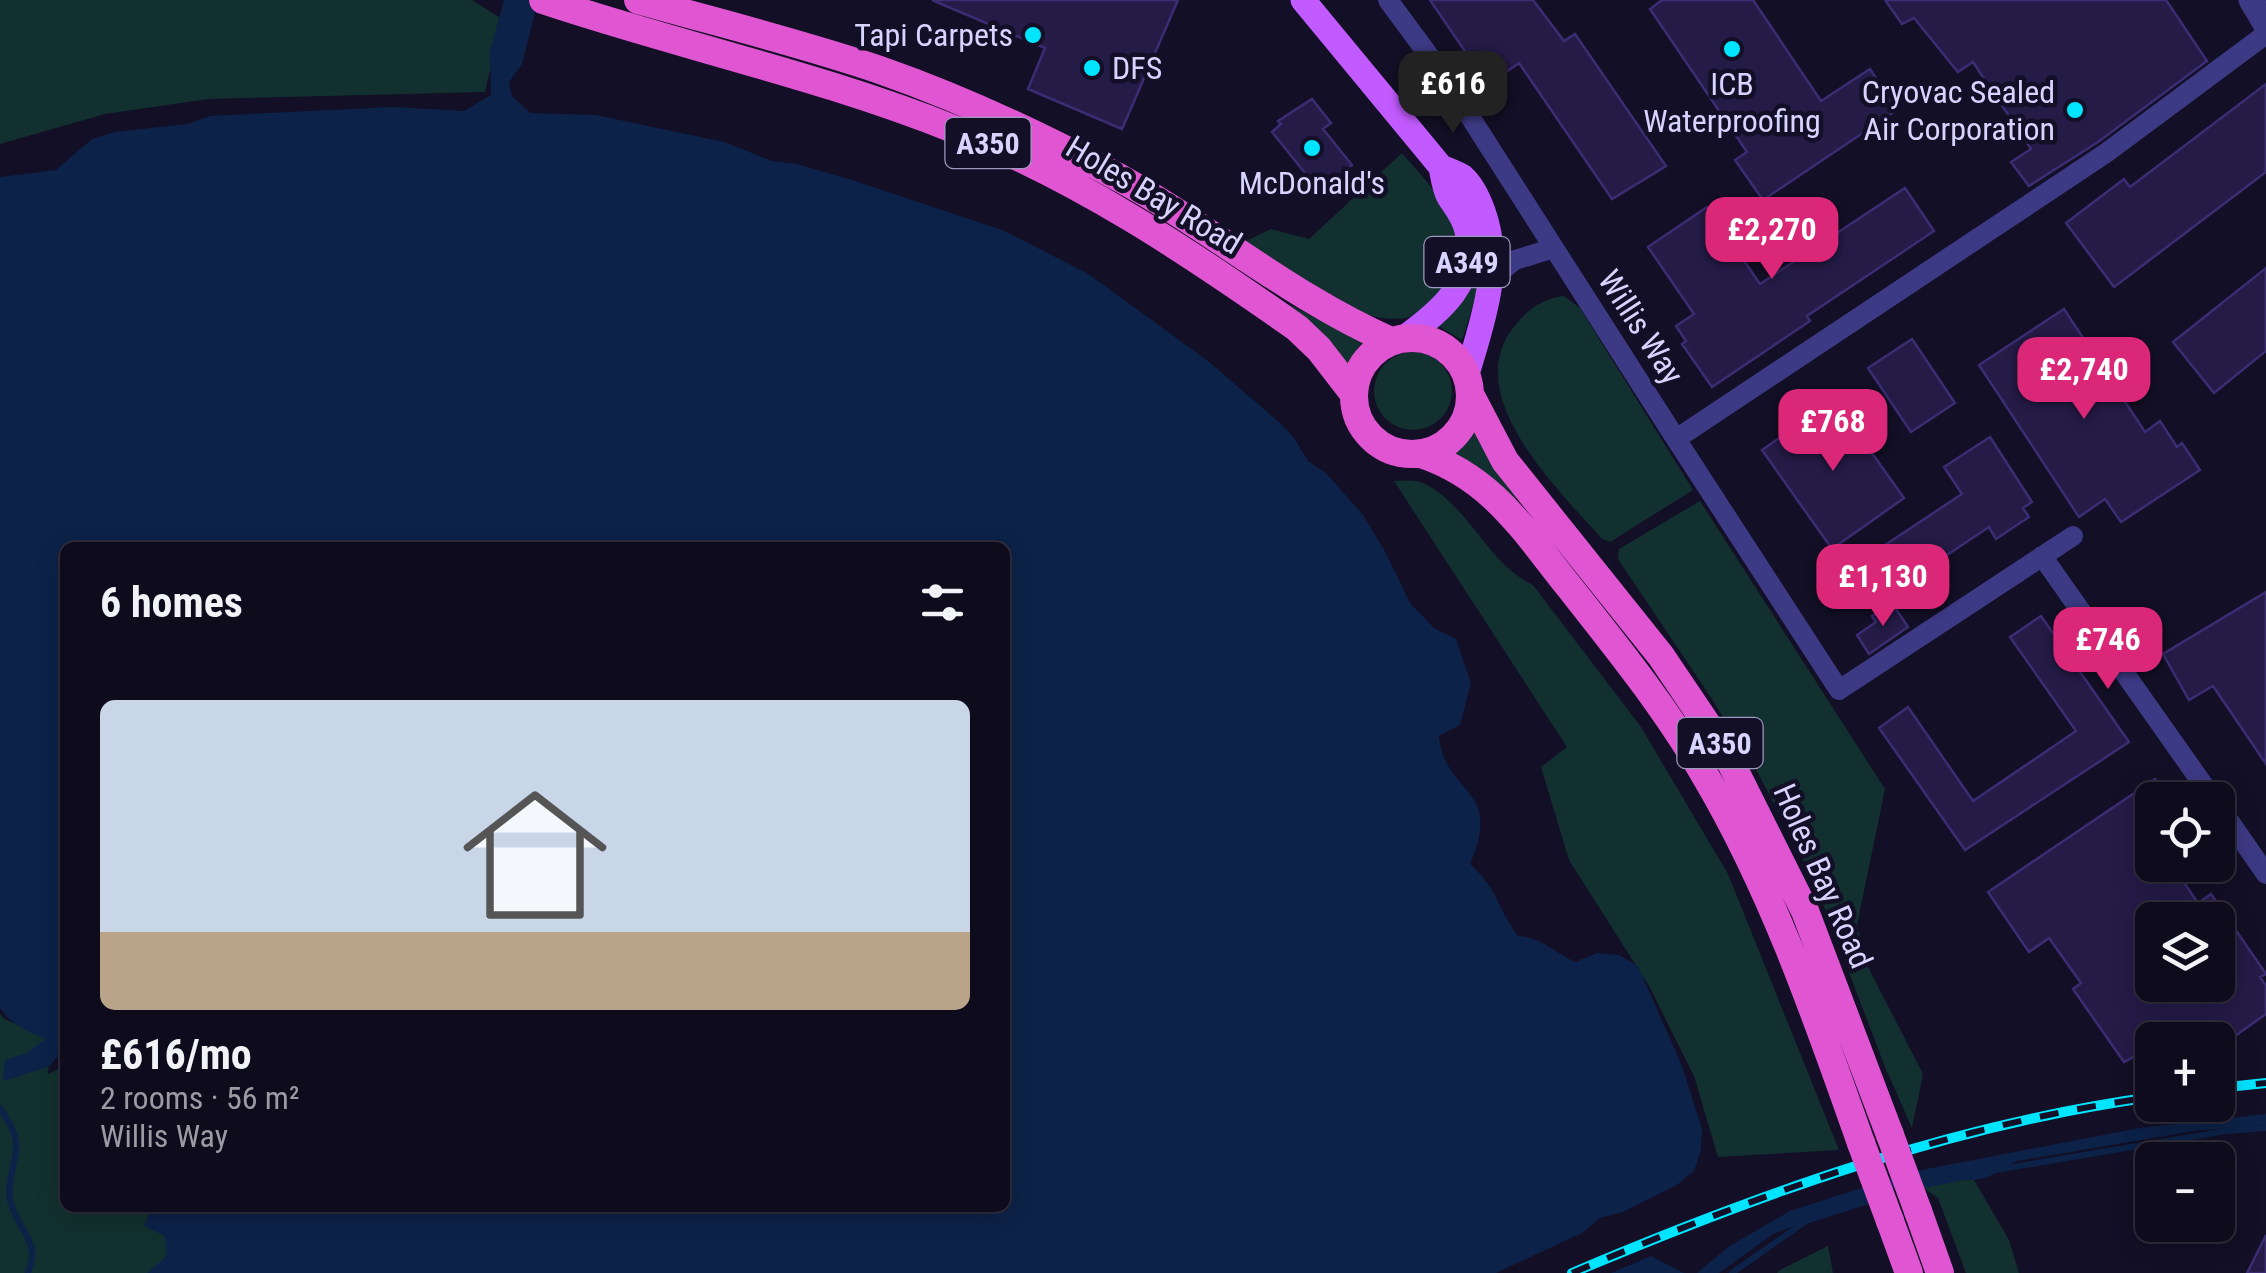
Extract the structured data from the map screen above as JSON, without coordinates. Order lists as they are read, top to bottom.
{
  "streets": {
    "highway": ["A350", "Holes Bay Road"],
    "main road": ["A349"],
    "street": ["Willis Way"]
  },
  "crossings": [
    ["Holes Bay Road", "A349"]
  ],
  "places": [
    "Tapi Carpets",
    "ICB Waterproofing",
    "DFS",
    "Cryovac Sealed Air Corporation",
    "McDonald's"
  ],
  "page": {
    "price": [
      "£616",
      "£2,270",
      "£2,740",
      "£768",
      "£1,130",
      "£746"
    ],
    "heading": "6 homes",
    "list": [
      {
        "name": "£616/mo",
        "note": "2 rooms · 56 m² · Willis Way"
      }
    ],
    "map_buttons": ["+", "−"]
  }
}
